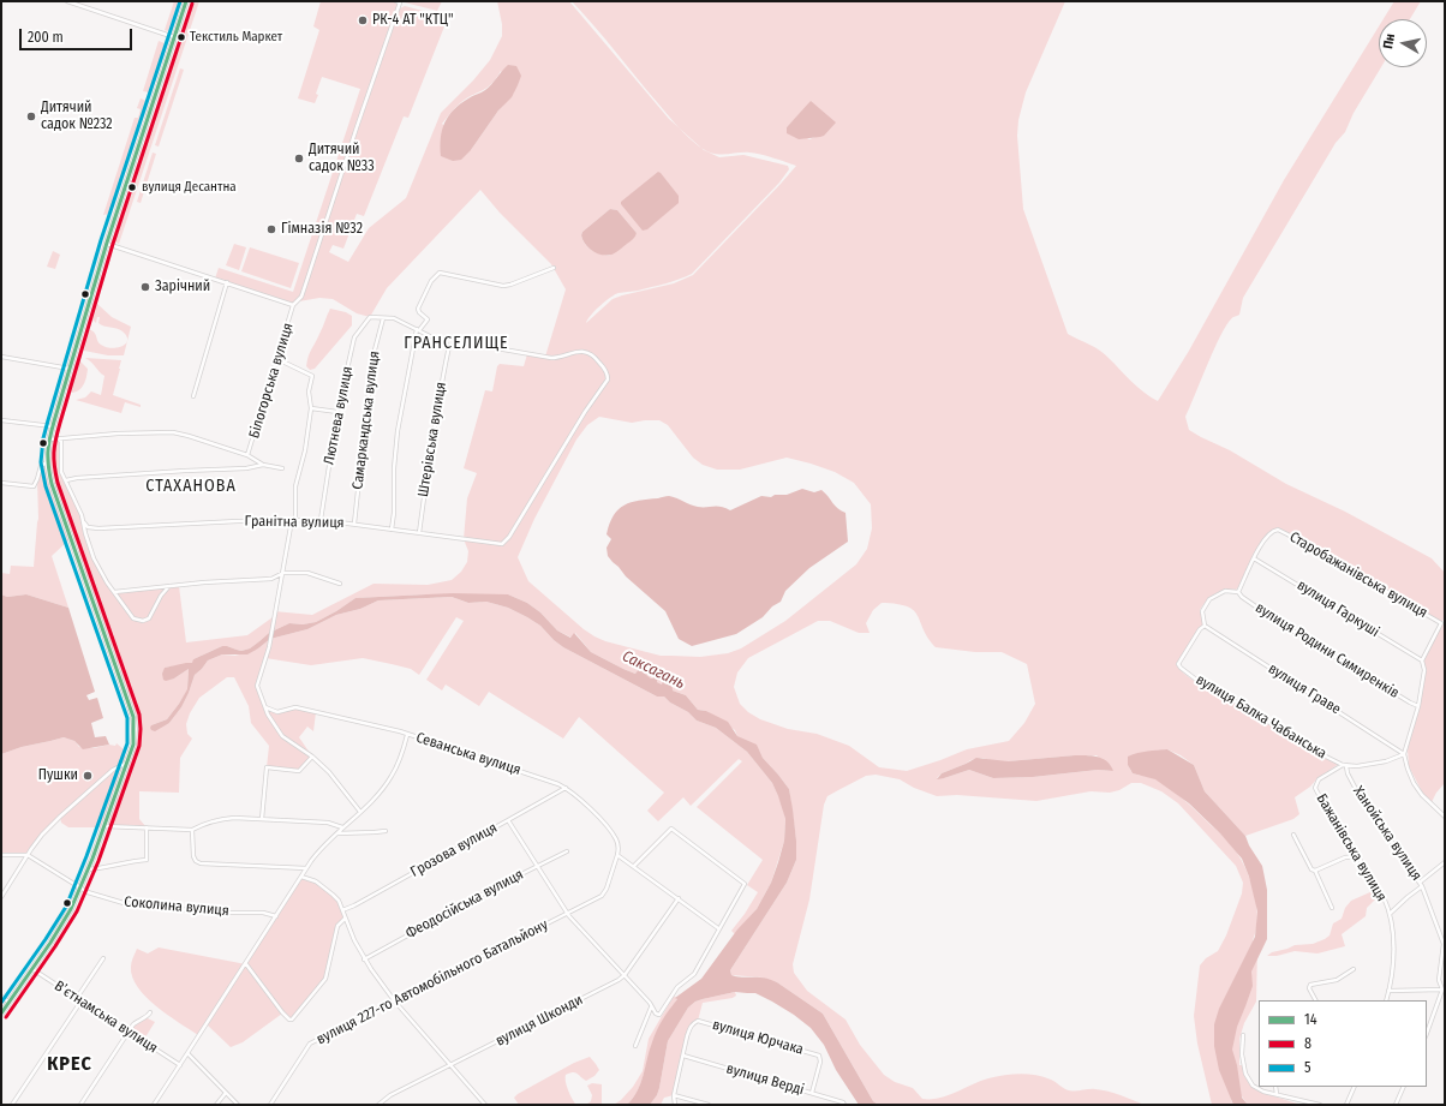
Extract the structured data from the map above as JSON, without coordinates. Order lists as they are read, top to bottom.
{
  "streets": {
    "street": [
      "Білогорська вулиця",
      "Лютнева вулиця",
      "Самаркандська вулиця",
      "Штерівська вулиця",
      "Гранітна вулиця",
      "Старобажанівська вулиця",
      "вулиця Гаркуші",
      "вулиця Родини Симиренків",
      "вулиця Граве",
      "вулиця Балка Чабанська",
      "Севанська вулиця",
      "Ханойська вулиця",
      "Бажанівська вулиця",
      "Грозова вулиця",
      "Феодосійська вулиця",
      "Соколина вулиця",
      "вулиця 227-го Автомобільного Батальйону",
      "Вʼєтнамська вулиця",
      "вулиця Шконди",
      "вулиця Юрчака",
      "вулиця Верді"
    ]
  },
  "crossings": [
    ["Лютнева вулиця", "Самаркандська вулиця"],
    ["Лютнева вулиця", "Гранітна вулиця"],
    ["Самаркандська вулиця", "Гранітна вулиця"],
    ["Штерівська вулиця", "Гранітна вулиця"],
    ["Старобажанівська вулиця", "вулиця Гаркуші"],
    ["вулиця Граве", "вулиця Балка Чабанська"],
    ["вулиця Балка Чабанська", "Ханойська вулиця"],
    ["вулиця Балка Чабанська", "Бажанівська вулиця"],
    ["Севанська вулиця", "Грозова вулиця"],
    ["Севанська вулиця", "вулиця 227-го Автомобільного Батальйону"],
    ["Ханойська вулиця", "Бажанівська вулиця"],
    ["вулиця Юрчака", "вулиця Верді"]
  ],
  "districts": ["ГРАНСЕЛИЩЕ", "СТАХАНОВА", "КРЕС"],
  "water": ["Саксагань"],
  "places": [
    "РК-4 АТ \"КТЦ\"",
    "Текстиль Маркет",
    "Дитячий садок №232",
    "Дитячий садок №33",
    "вулиця Десантна",
    "Гімназія №32",
    "Зарічний",
    "Пушки"
  ],
  "lines": ["transit line 14", "transit line 5", "transit line 8"],
  "legend": ["14", "8", "5"],
  "scale_bar": "200 m",
  "north": "left"
}
